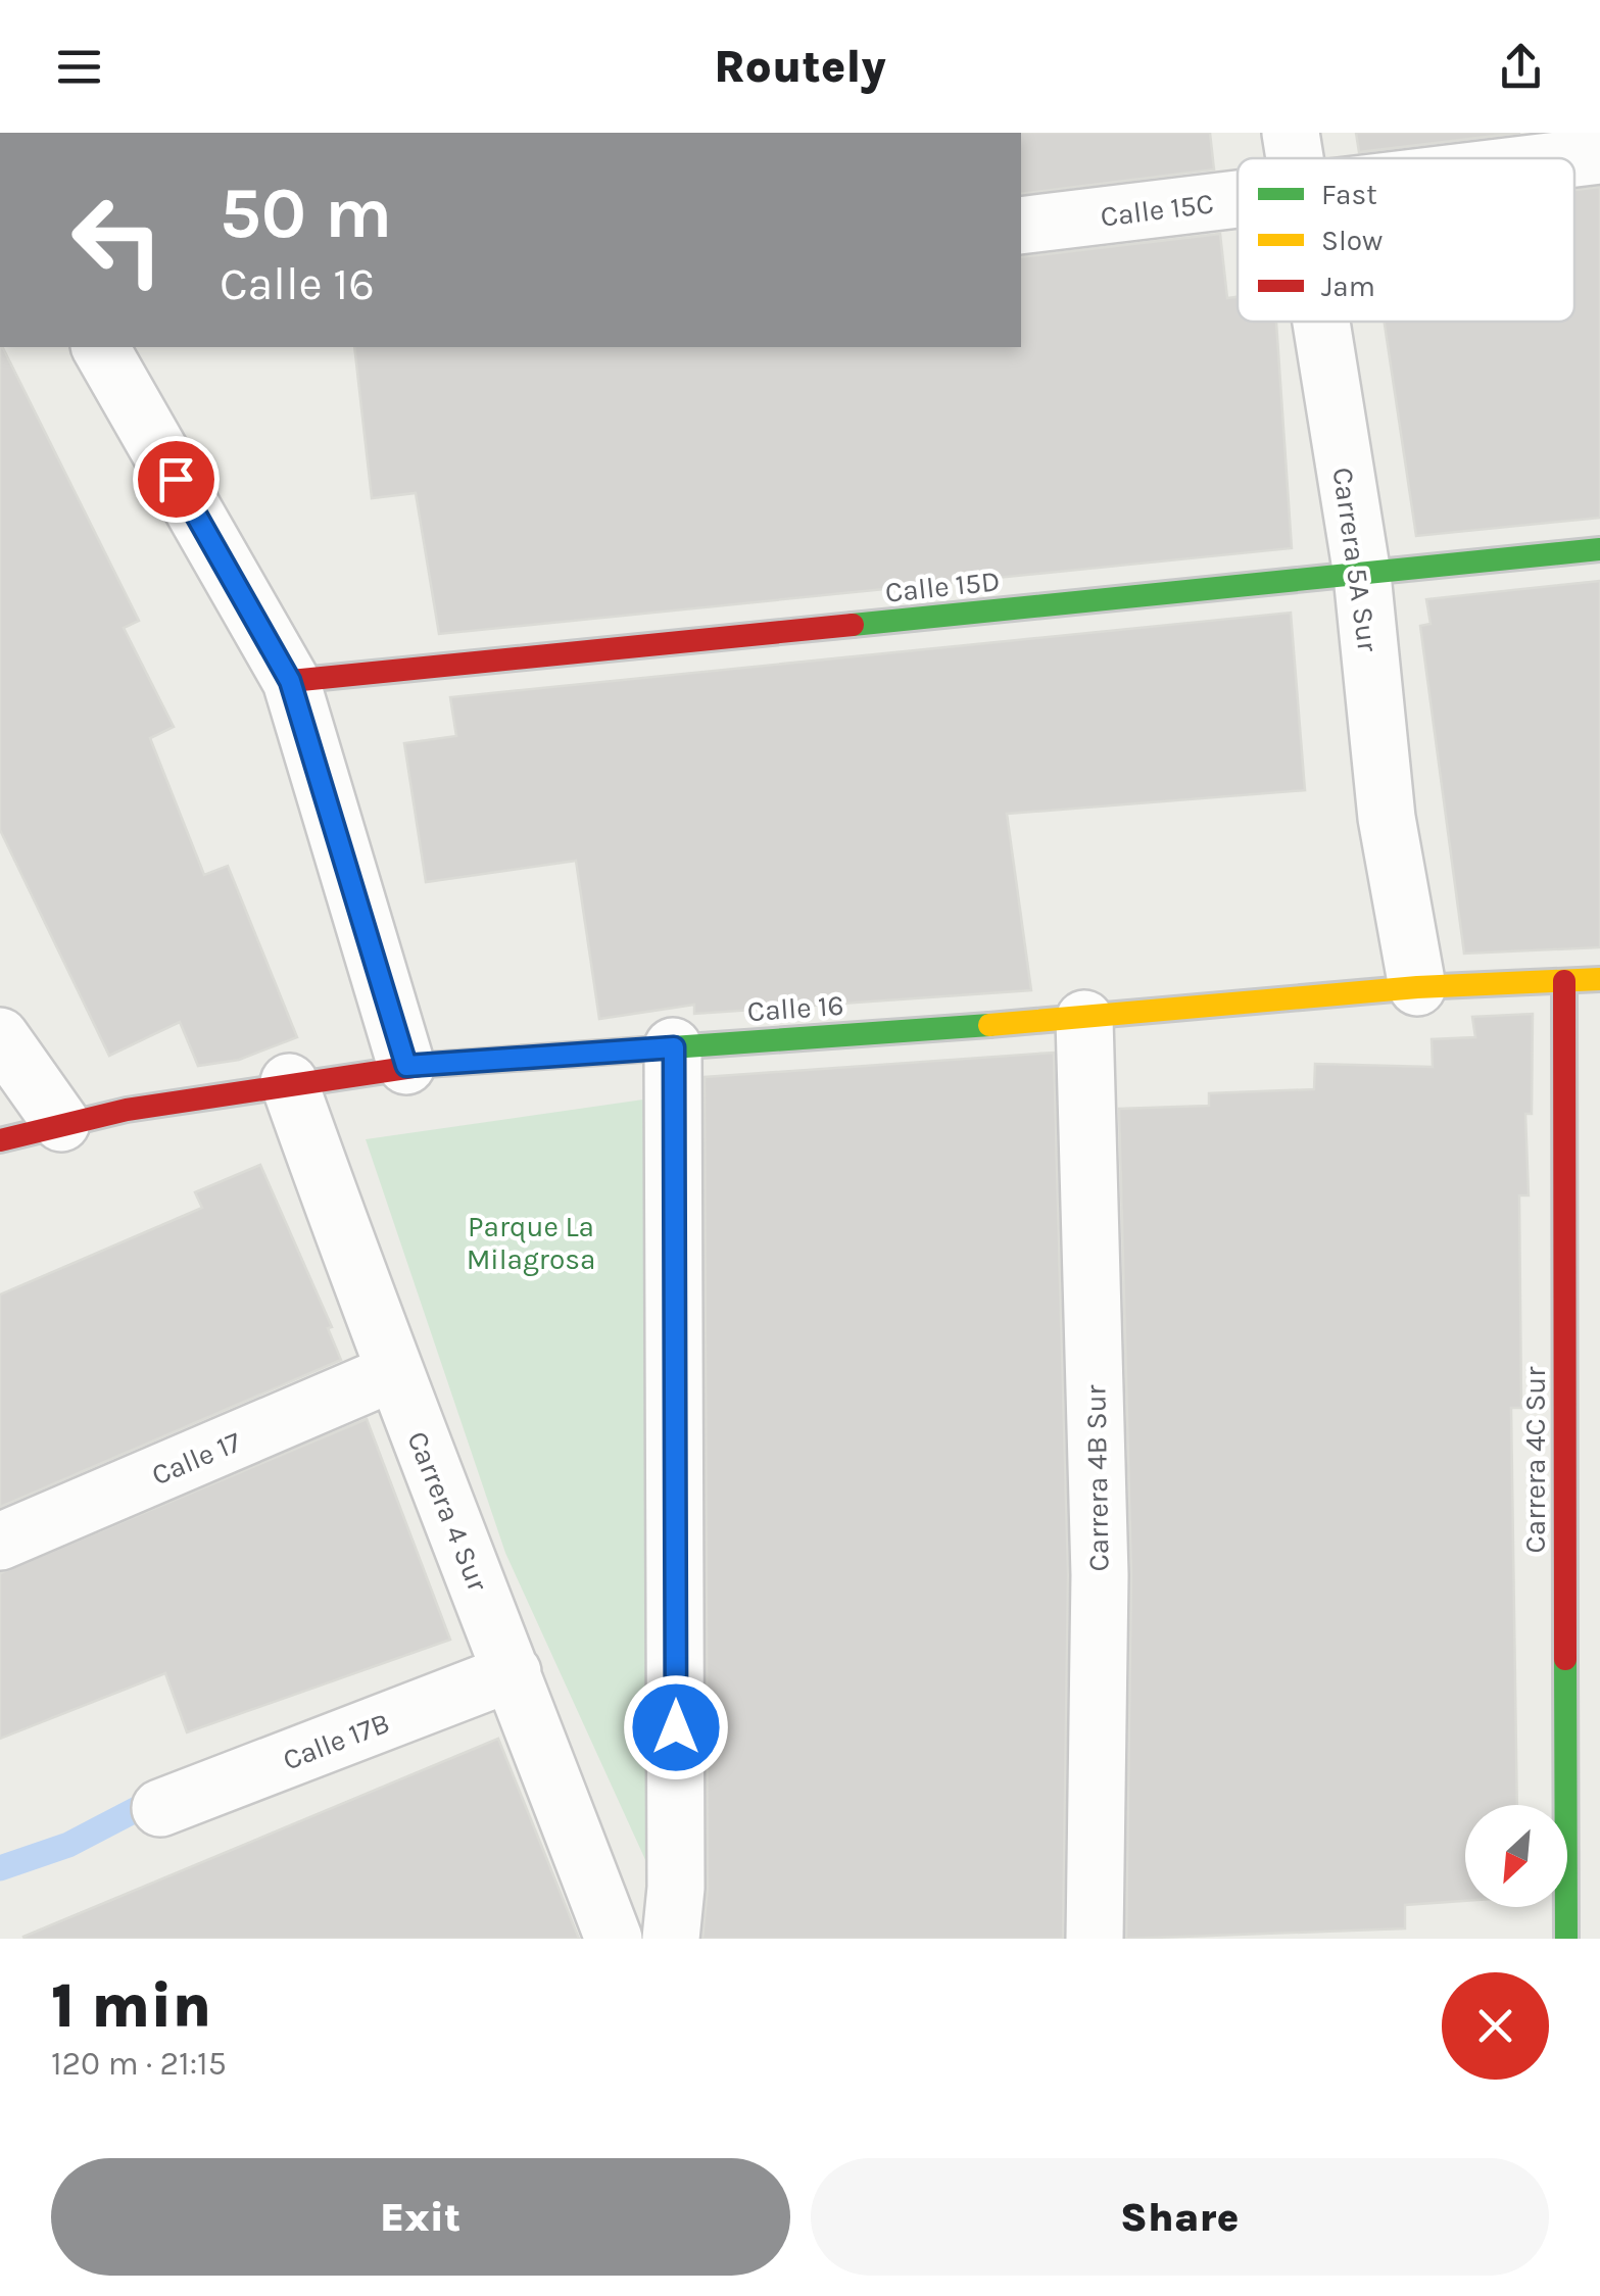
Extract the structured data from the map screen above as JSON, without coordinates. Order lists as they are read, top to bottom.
{
  "streets": {
    "street": [
      "Calle 15C",
      "Carrera 5A Sur",
      "Calle 15D",
      "Calle 16",
      "Calle 17",
      "Carrera 4C Sur",
      "Carrera 4B Sur",
      "Carrera 4 Sur",
      "Calle 17B"
    ]
  },
  "crossings": [
    ["Carrera 5A Sur", "Calle 15D"],
    ["Carrera 5A Sur", "Calle 16"],
    ["Calle 16", "Carrera 4C Sur"],
    ["Calle 16", "Carrera 4B Sur"],
    ["Calle 16", "Carrera 4 Sur"],
    ["Calle 17", "Carrera 4 Sur"],
    ["Carrera 4 Sur", "Calle 17B"]
  ],
  "parks": ["Parque La Milagrosa"],
  "legend": ["Fast", "Slow", "Jam"],
  "north": "bottom left",
  "page": {
    "header": "Routely",
    "turn": ["50 m", "Calle 16"],
    "heading": ["1 min", "120 m · 21:15"],
    "buttons": ["Exit", "Share"]
  }
}
